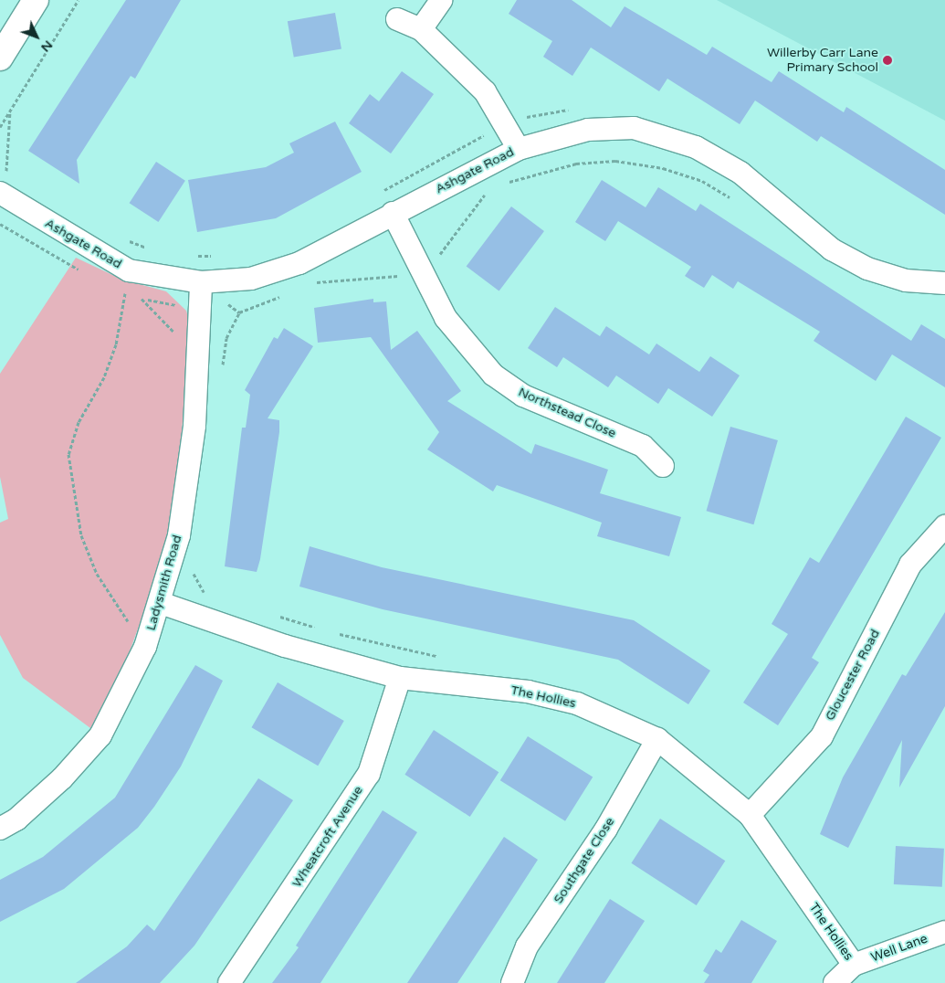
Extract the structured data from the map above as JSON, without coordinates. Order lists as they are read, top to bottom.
{
  "streets": {
    "street": [
      "Ashgate Road",
      "Northstead Close",
      "Ladysmith Road",
      "Gloucester Road",
      "The Hollies",
      "Wheatcroft Avenue",
      "Southgate Close",
      "Well Lane"
    ]
  },
  "crossings": [
    ["Ashgate Road", "Northstead Close"],
    ["Ashgate Road", "Ladysmith Road"],
    ["Ladysmith Road", "The Hollies"],
    ["Gloucester Road", "The Hollies"],
    ["The Hollies", "Wheatcroft Avenue"],
    ["The Hollies", "Southgate Close"],
    ["The Hollies", "Well Lane"]
  ],
  "places": ["Willerby Carr Lane Primary School"],
  "north": "bottom right"
}
